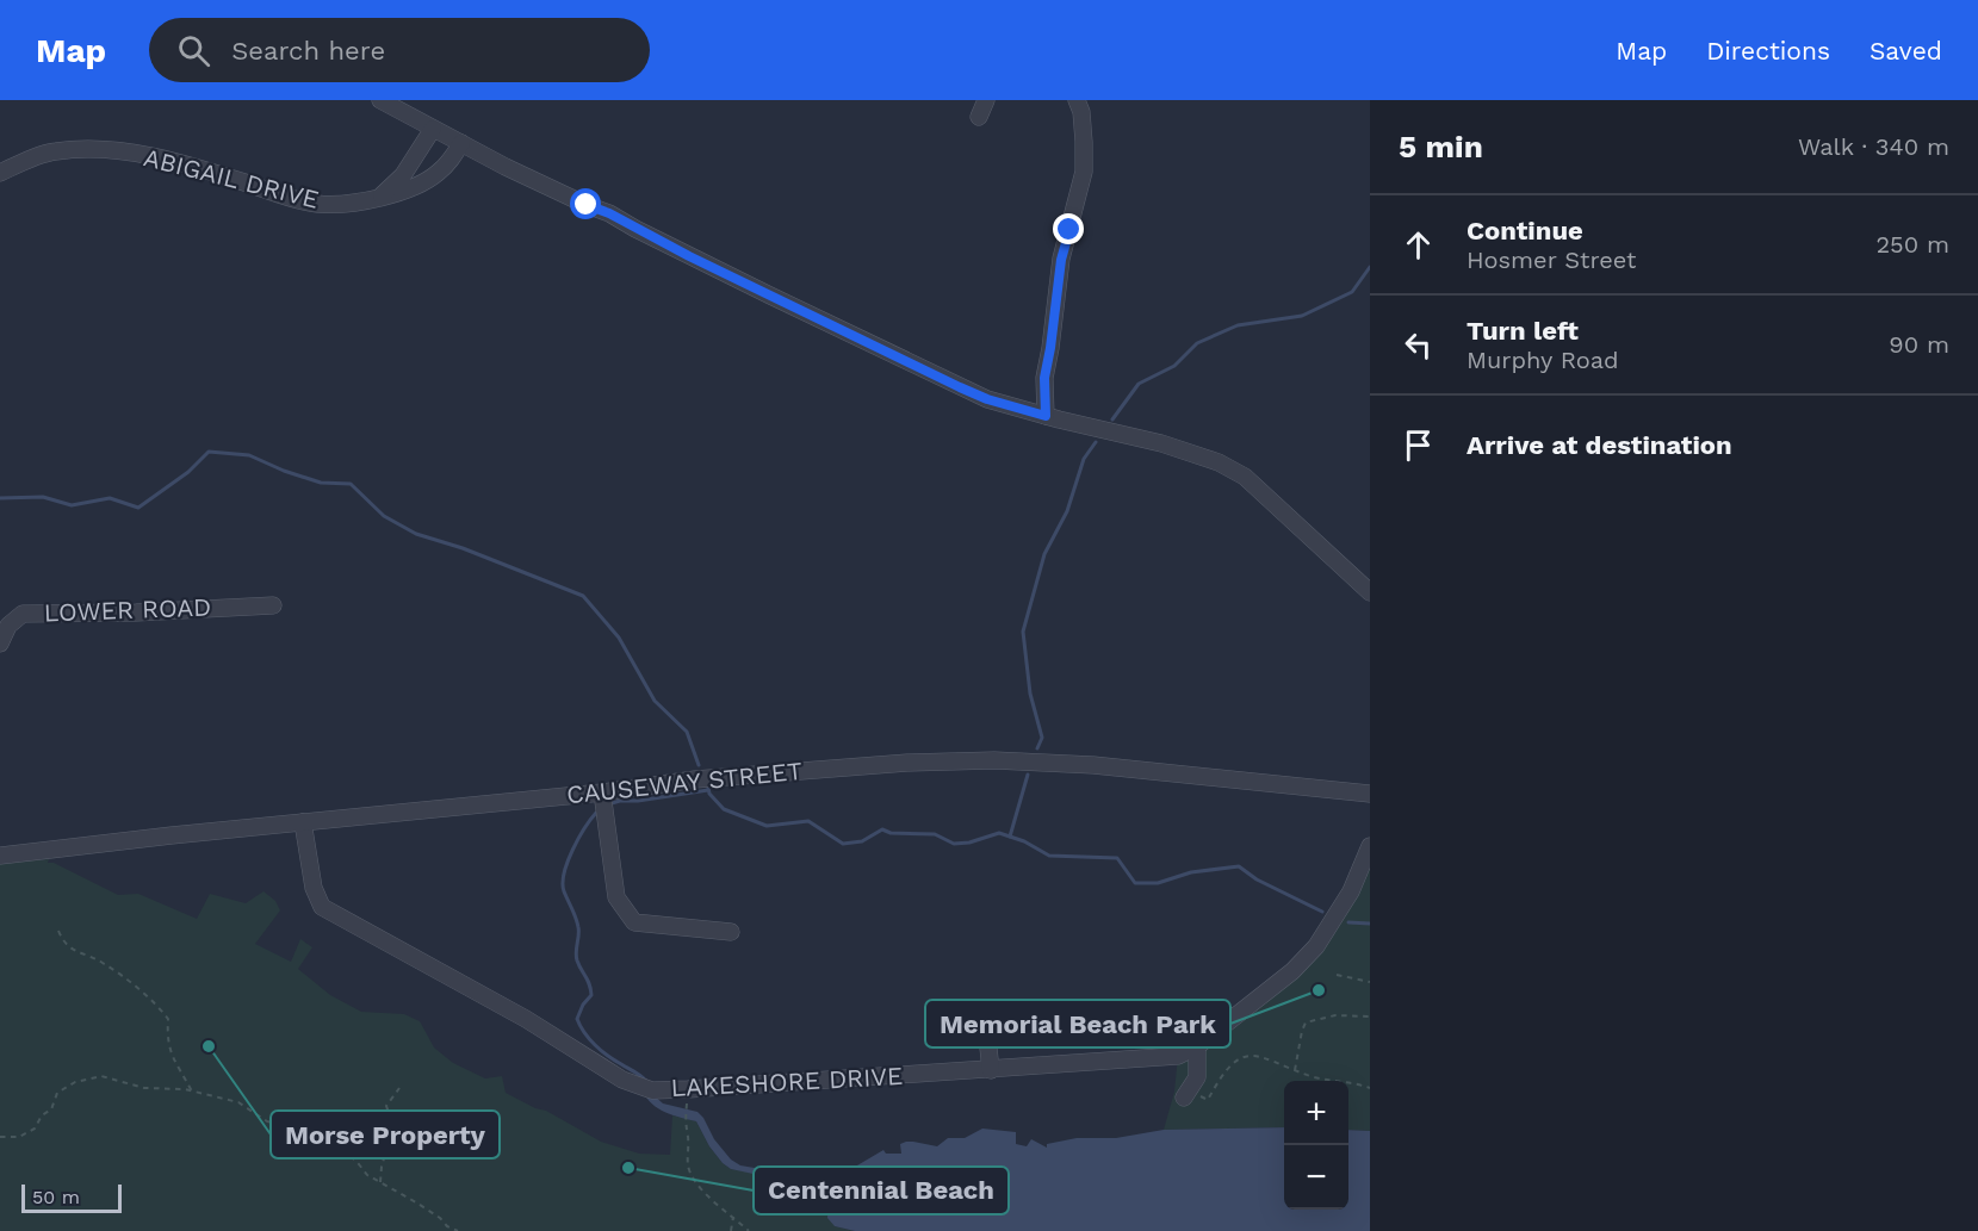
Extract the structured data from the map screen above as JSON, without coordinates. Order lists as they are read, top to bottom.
{
  "streets": {
    "street": [
      "ABIGAIL DRIVE",
      "LOWER ROAD",
      "CAUSEWAY STREET",
      "LAKESHORE DRIVE"
    ]
  },
  "crossings": [
    ["CAUSEWAY STREET", "LAKESHORE DRIVE"]
  ],
  "places": ["Memorial Beach Park", "Morse Property", "Centennial Beach"],
  "scale_bar": "50 m",
  "page": {
    "header": "Map",
    "search": "Search here",
    "nav": ["Map", "Directions", "Saved"],
    "heading": ["5 min", "Walk · 340 m"],
    "list": [
      ["Continue", "Hosmer Street", "250 m"],
      ["Turn left", "Murphy Road", "90 m"],
      "Arrive at destination"
    ],
    "map_buttons": ["+", "−"],
    "scale": "50 m"
  }
}
